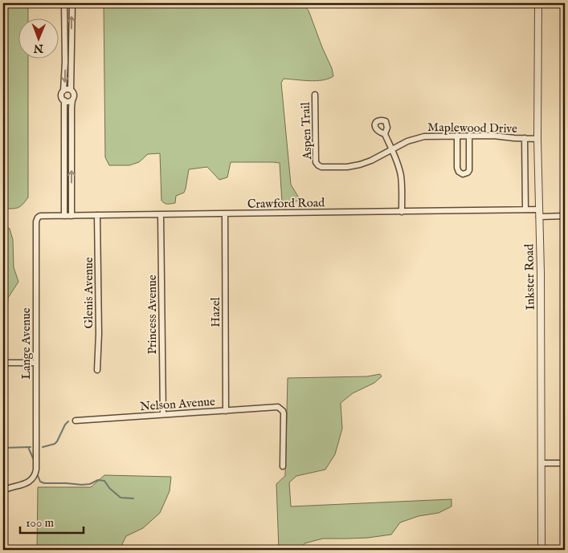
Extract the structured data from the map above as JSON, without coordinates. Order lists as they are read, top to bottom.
{
  "streets": {
    "street": [
      "Maplewood Drive",
      "Aspen Trail",
      "Crawford Road",
      "Inkster Road",
      "Glenis Avenue",
      "Hazel",
      "Princess Avenue",
      "Lange Avenue",
      "Nelson Avenue"
    ]
  },
  "crossings": [
    ["Maplewood Drive", "Aspen Trail"],
    ["Maplewood Drive", "Inkster Road"],
    ["Crawford Road", "Inkster Road"],
    ["Crawford Road", "Glenis Avenue"],
    ["Crawford Road", "Hazel"],
    ["Crawford Road", "Princess Avenue"],
    ["Crawford Road", "Lange Avenue"],
    ["Hazel", "Nelson Avenue"],
    ["Princess Avenue", "Nelson Avenue"]
  ],
  "scale_bar": "100 m",
  "north": "bottom"
}
